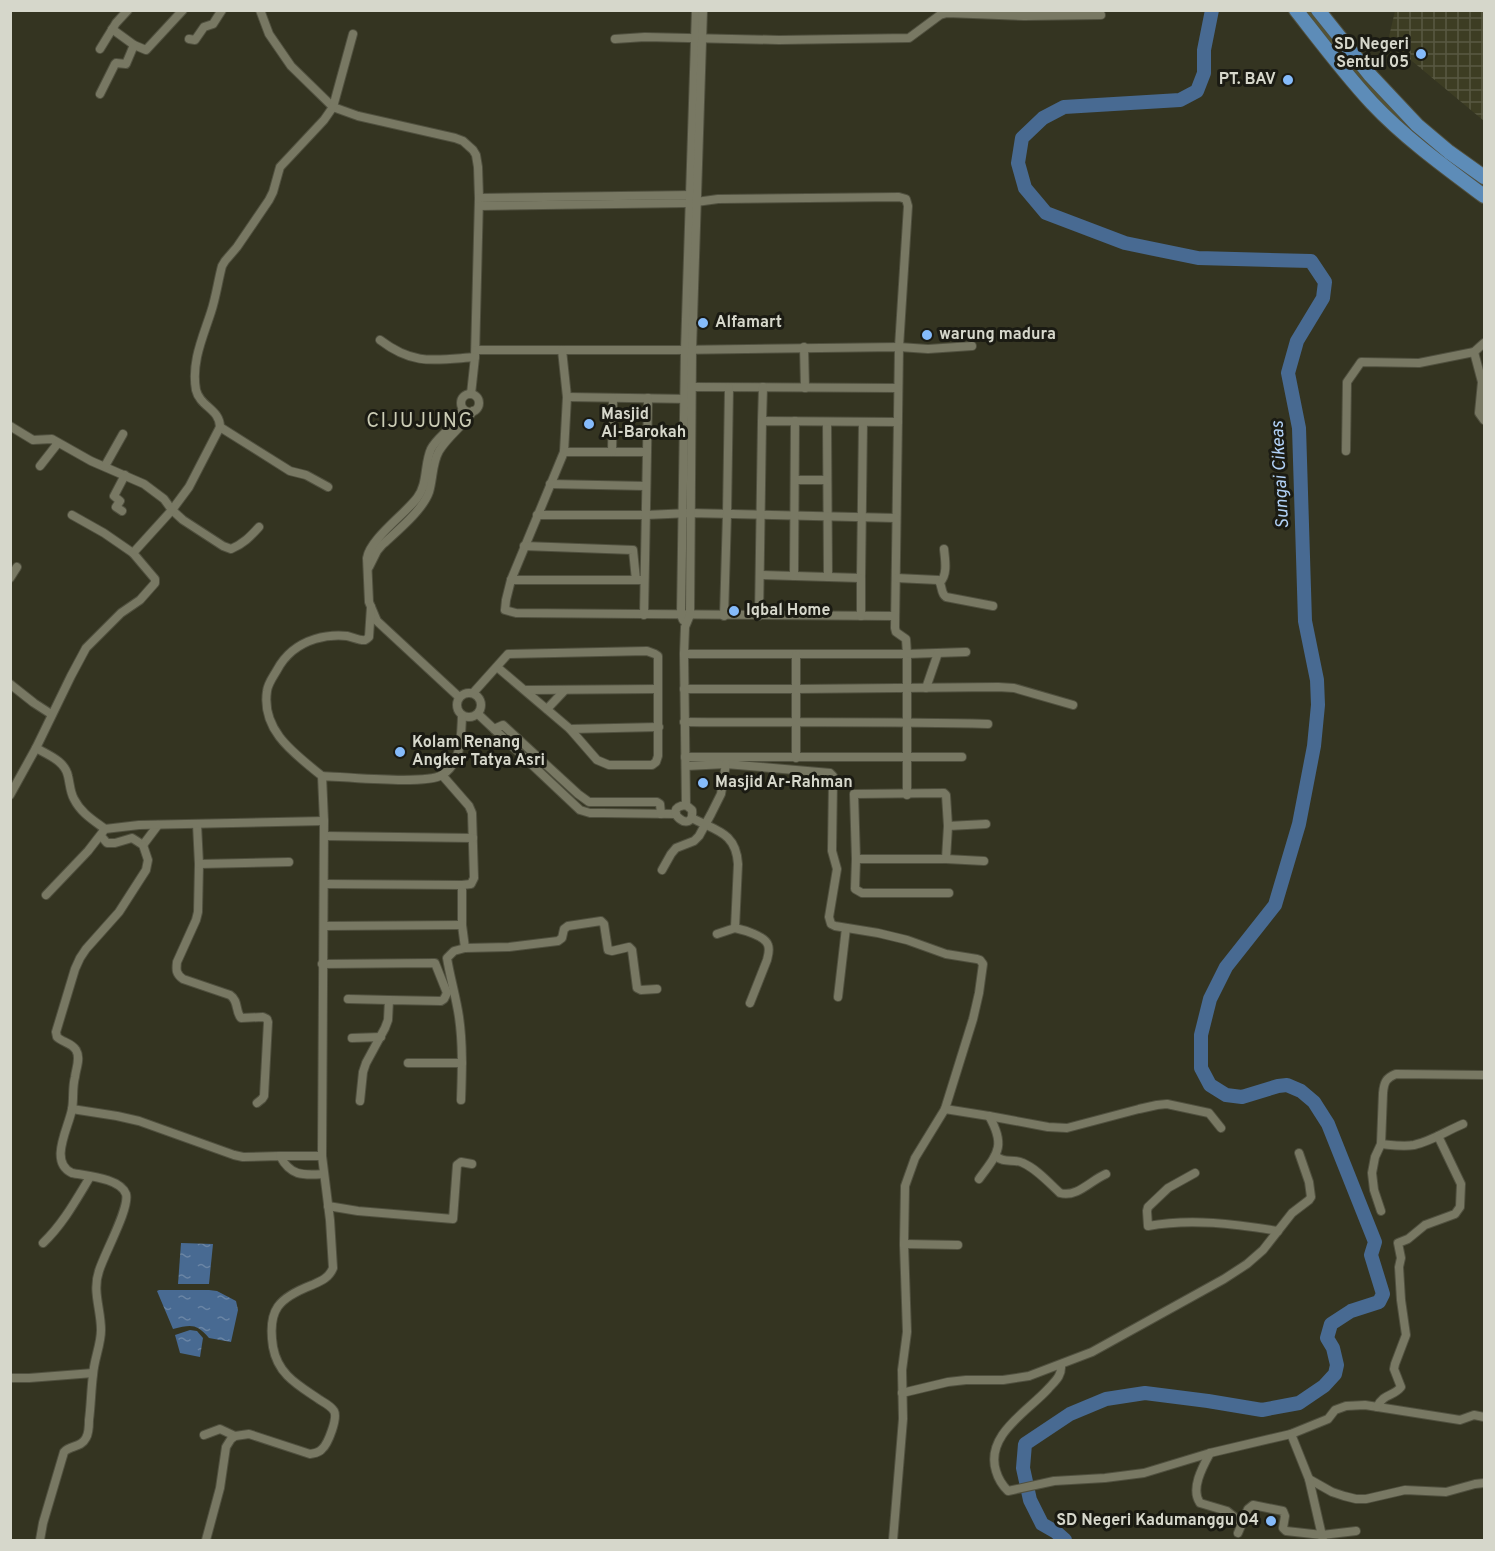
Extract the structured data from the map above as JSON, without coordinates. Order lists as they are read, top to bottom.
{
  "districts": ["CIJUJUNG"],
  "water": ["Sungai Cikeas"],
  "places": [
    "SD Negeri Sentul 05",
    "PT. BAV",
    "Alfamart",
    "warung madura",
    "Masjid Al-Barokah",
    "Iqbal Home",
    "Kolam Renang Angker Tatya Asri",
    "Masjid Ar-Rahman",
    "SD Negeri Kadumanggu 04"
  ]
}
